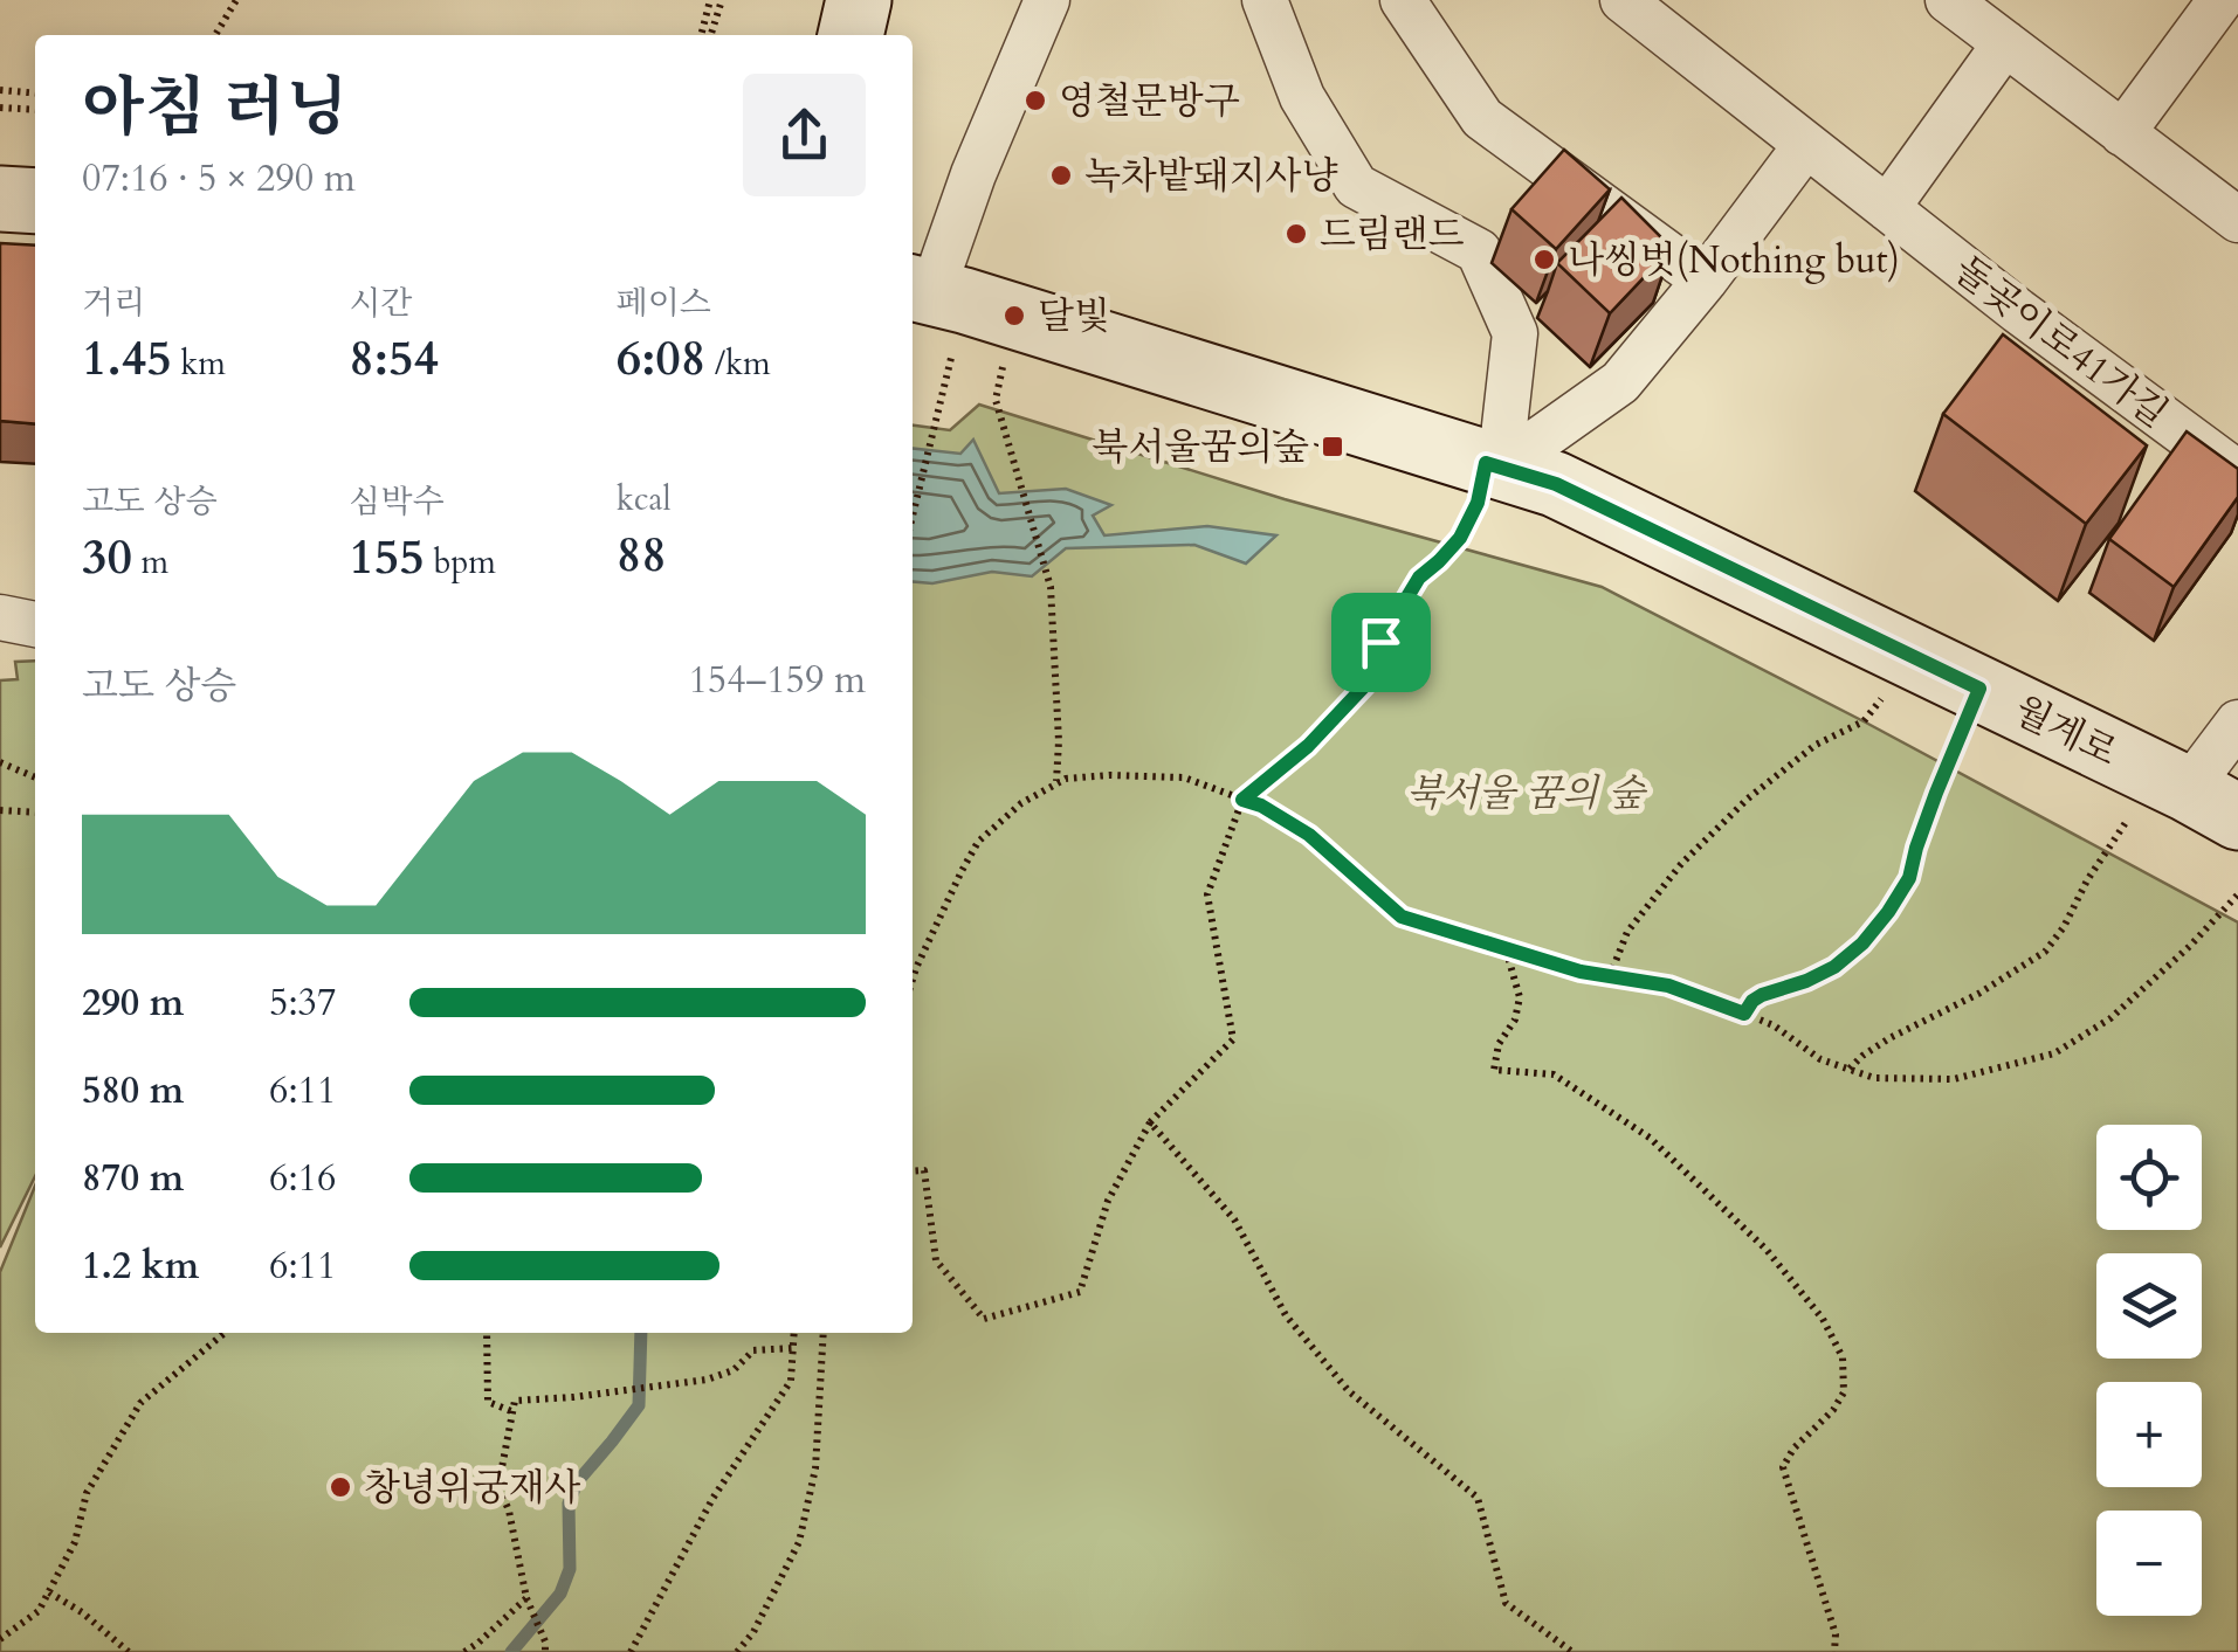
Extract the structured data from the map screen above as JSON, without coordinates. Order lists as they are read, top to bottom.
{
  "streets": {
    "main road": ["월계로"],
    "street": ["돌곶이로41가길"]
  },
  "parks": ["북서울 꿈의 숲"],
  "places": {
    "other": [
      "영철문방구",
      "녹차밭돼지사냥",
      "드림랜드",
      "나씽벗(Nothing but)",
      "달빛",
      "창녕위궁재사"
    ],
    "transit": ["북서울꿈의숲"]
  },
  "page": {
    "heading": ["아침 러닝", "07:16 · 5 × 290 m"],
    "stats": [
      ["거리", "1.45 km"],
      ["시간", "8:54"],
      ["페이스", "6:08 /km"],
      ["고도 상승", "30 m"],
      ["심박수", "155 bpm"],
      ["kcal", "88"]
    ],
    "chart": ["고도 상승", "154–159 m"],
    "list": [
      {
        "name": "290 m",
        "note": "5:37"
      },
      {
        "name": "580 m",
        "note": "6:11"
      },
      {
        "name": "870 m",
        "note": "6:16"
      },
      {
        "name": "1.2 km",
        "note": "6:11"
      }
    ],
    "map_buttons": ["+", "−"]
  }
}
